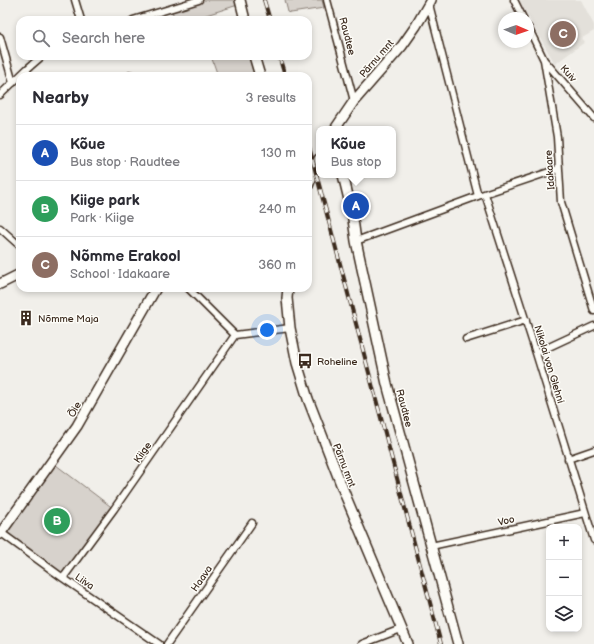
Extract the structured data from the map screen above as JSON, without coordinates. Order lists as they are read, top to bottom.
{
  "streets": {
    "street": [
      "Raudtee",
      "Pärnu mnt",
      "Kuiv",
      "Idakaare",
      "Nikolai von Glehni",
      "Õie",
      "Kiige",
      "Voo",
      "Haava",
      "Liiva"
    ]
  },
  "crossings": [
    ["Raudtee", "Pärnu mnt"],
    ["Raudtee", "Voo"],
    ["Pärnu mnt", "Nikolai von Glehni"],
    ["Kuiv", "Idakaare"],
    ["Nikolai von Glehni", "Voo"],
    ["Õie", "Liiva"],
    ["Kiige", "Liiva"]
  ],
  "places": {
    "building": ["Nõmme Maja"],
    "bus stop": ["Roheline"]
  },
  "north": "right",
  "page": {
    "search": "Search here",
    "pins": ["C", "A", "B"],
    "heading": ["Nearby", "3 results"],
    "list": [
      {
        "mark": "A",
        "name": "Kõue",
        "note": "Bus stop · Raudtee",
        "value": "130 m"
      },
      {
        "mark": "B",
        "name": "Kiige park",
        "note": "Park · Kiige",
        "value": "240 m"
      },
      {
        "mark": "C",
        "name": "Nõmme Erakool",
        "note": "School · Idakaare",
        "value": "360 m"
      }
    ],
    "popup": ["Kõue", "Bus stop"],
    "map_buttons": ["+", "−"]
  }
}
